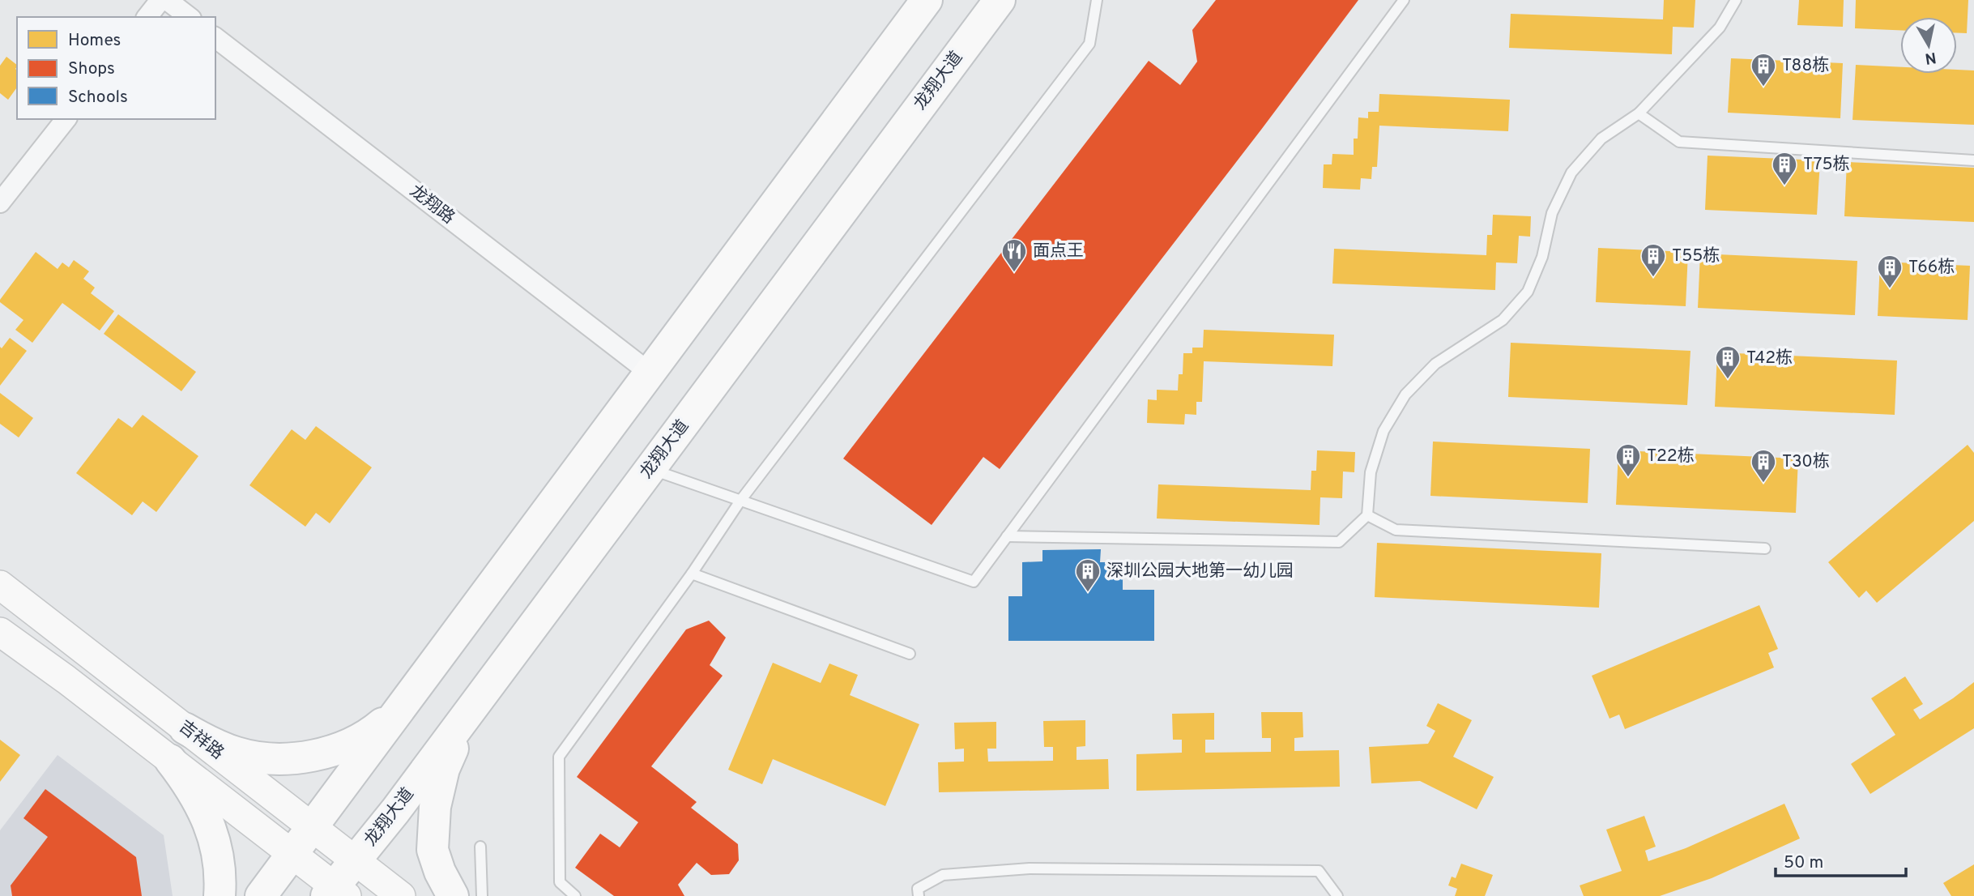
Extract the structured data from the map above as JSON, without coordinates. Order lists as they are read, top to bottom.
{
  "streets": {
    "main road": ["龙翔大道", "吉祥路"],
    "street": ["龙翔路"]
  },
  "crossings": [
    ["龙翔大道", "吉祥路"]
  ],
  "places": {
    "building": [
      "T88栋",
      "T75栋",
      "T55栋",
      "T66栋",
      "T42栋",
      "T22栋",
      "T30栋",
      "深圳公园大地第一幼儿园"
    ],
    "restaurant": ["面点王"]
  },
  "legend": ["Homes", "Shops", "Schools"],
  "scale_bar": "50 m",
  "north": "bottom"
}
